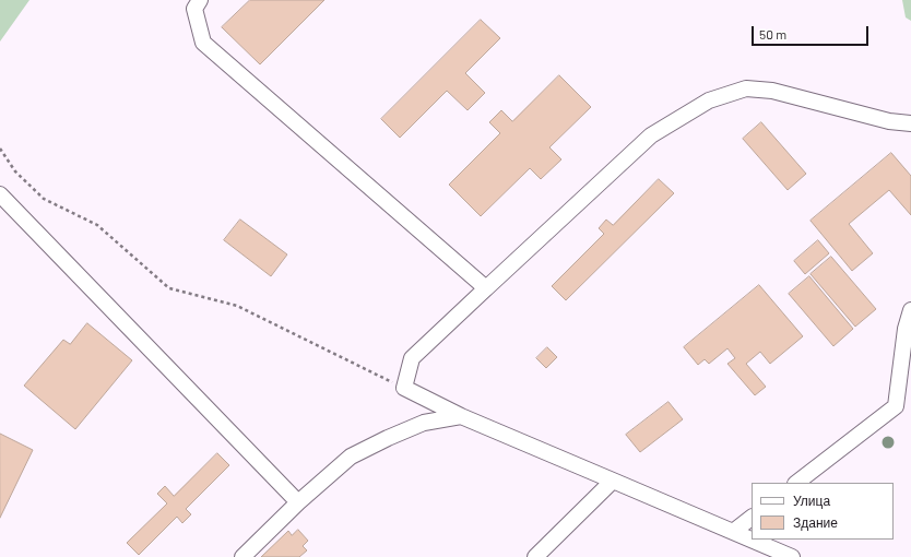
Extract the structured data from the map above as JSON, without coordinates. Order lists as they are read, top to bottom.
{
  "legend": ["Улица", "Здание"],
  "scale_bar": "50 m"
}
